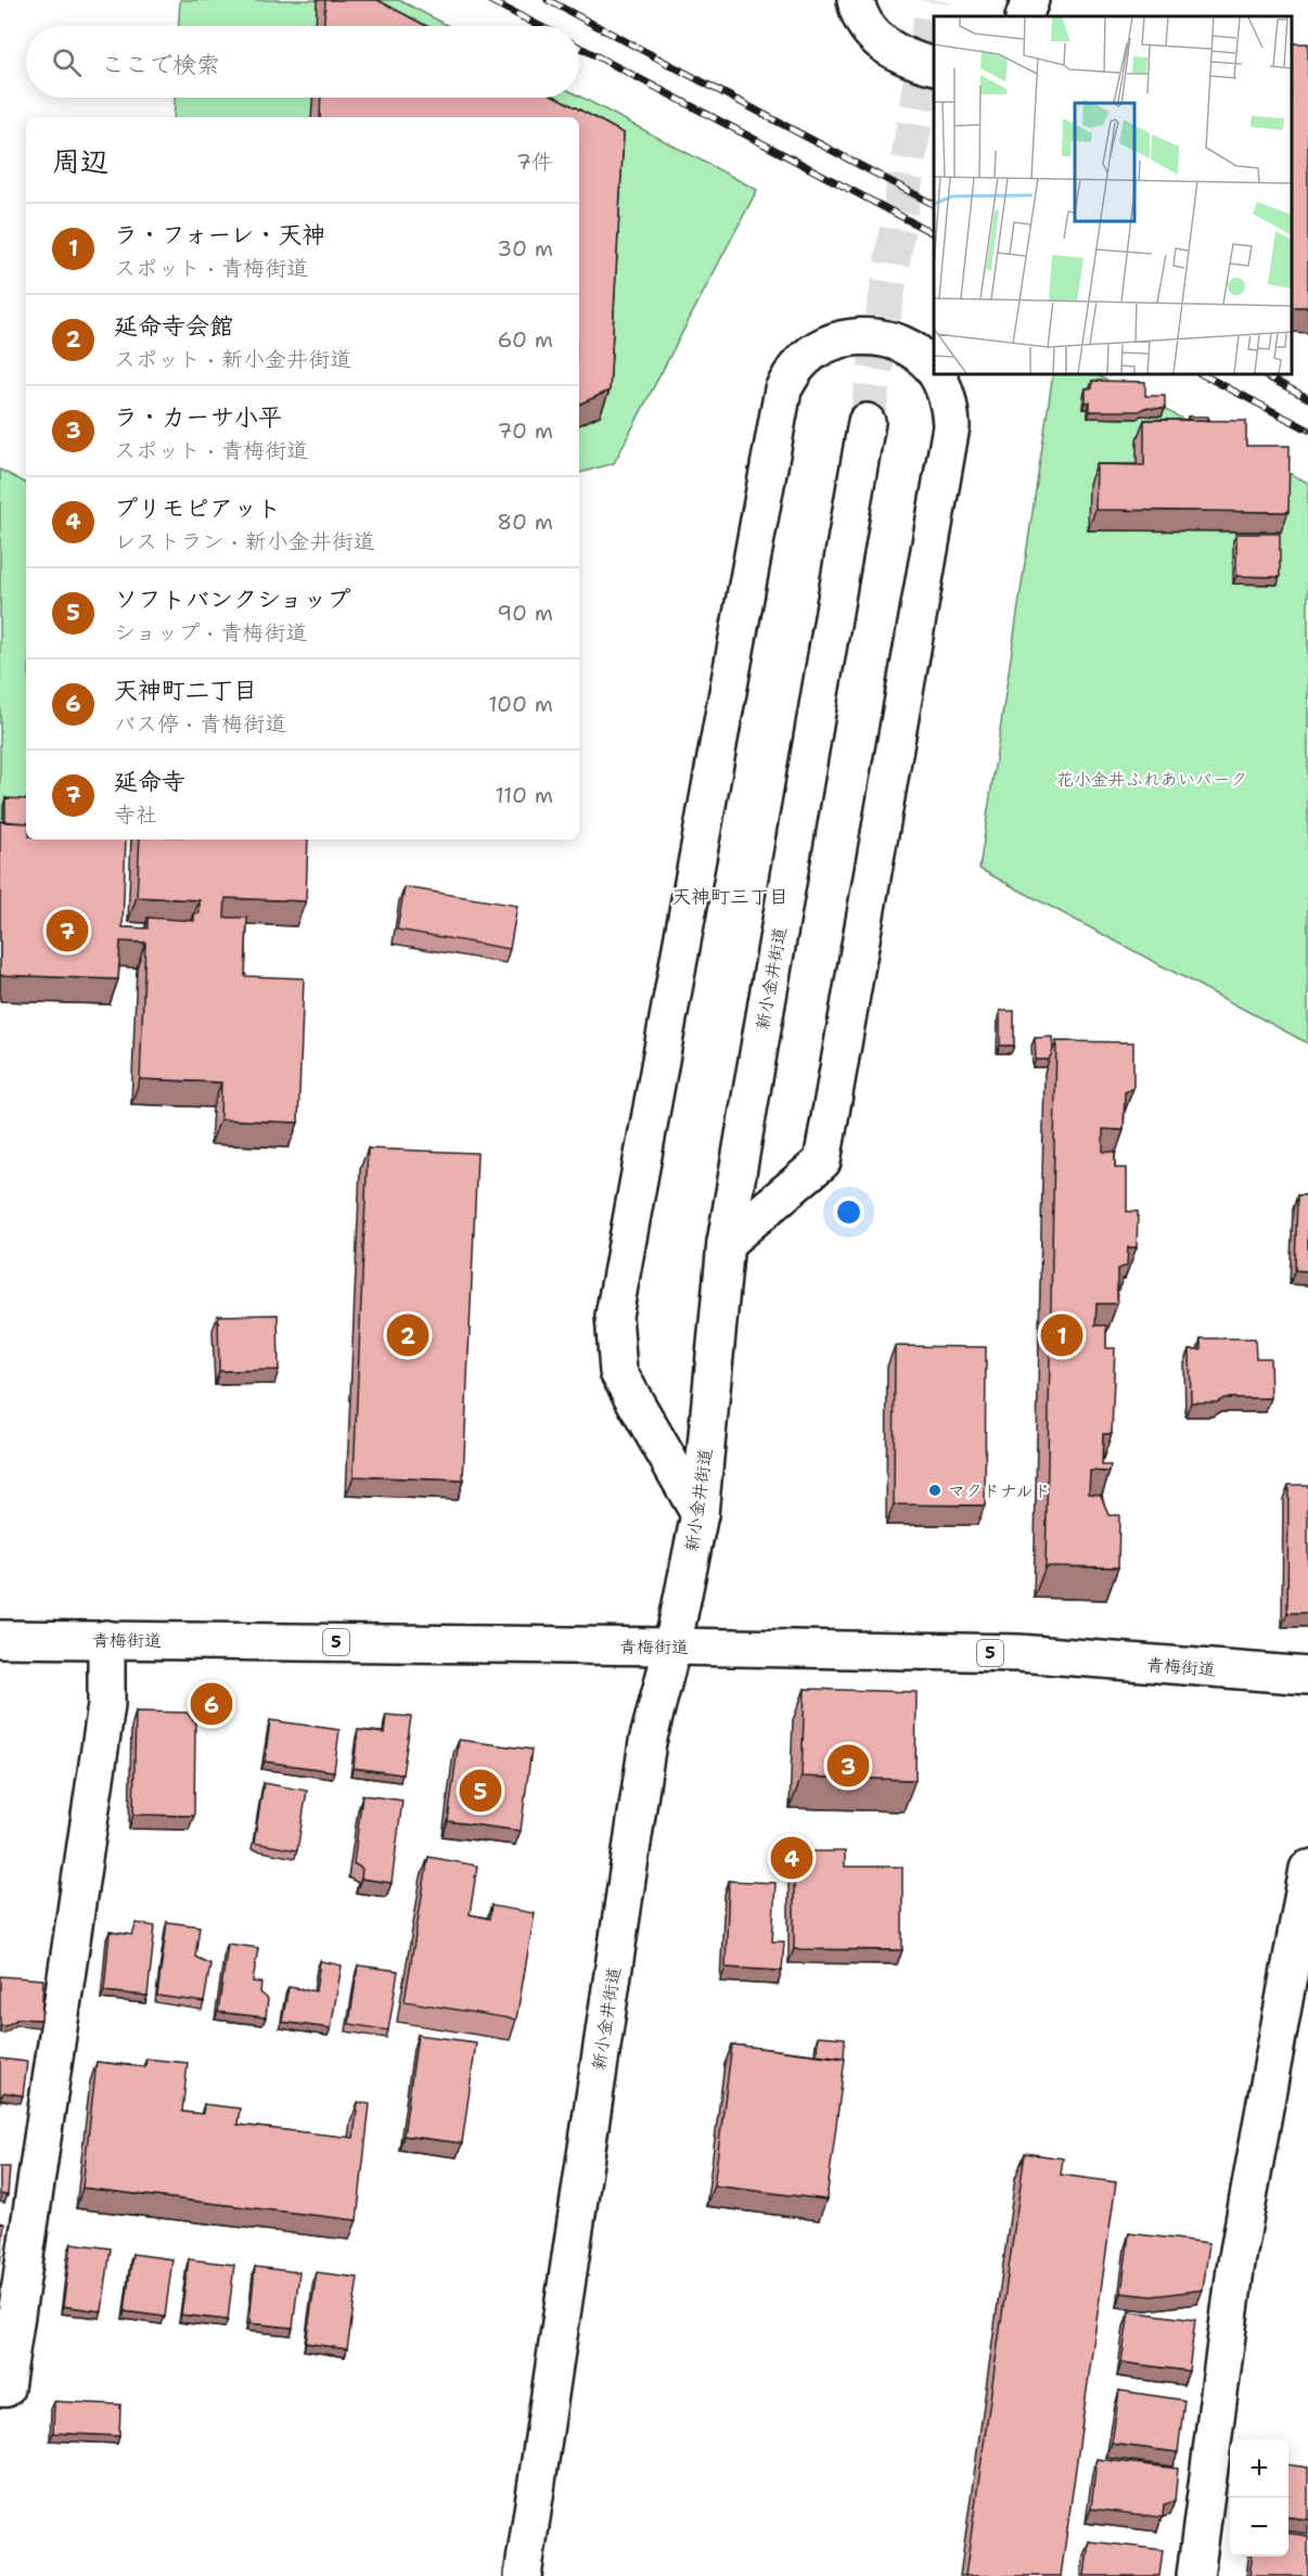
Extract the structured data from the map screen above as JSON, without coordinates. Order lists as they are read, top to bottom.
{
  "streets": {
    "street": ["新小金井街道", "青梅街道", "5"]
  },
  "crossings": [
    ["新小金井街道", "青梅街道"]
  ],
  "districts": ["天神町三丁目"],
  "parks": ["花小金井ふれあいパーク"],
  "places": ["マクドナルド"],
  "page": {
    "search": "ここで検索",
    "heading": ["周辺", "7件"],
    "list": [
      {
        "mark": "1",
        "name": "ラ・フォーレ・天神",
        "note": "スポット · 青梅街道",
        "value": "30 m"
      },
      {
        "mark": "2",
        "name": "延命寺会館",
        "note": "スポット · 新小金井街道",
        "value": "60 m"
      },
      {
        "mark": "3",
        "name": "ラ・カーサ小平",
        "note": "スポット · 青梅街道",
        "value": "70 m"
      },
      {
        "mark": "4",
        "name": "プリモピアット",
        "note": "レストラン · 新小金井街道",
        "value": "80 m"
      },
      {
        "mark": "5",
        "name": "ソフトバンクショップ",
        "note": "ショップ · 青梅街道",
        "value": "90 m"
      },
      {
        "mark": "6",
        "name": "天神町二丁目",
        "note": "バス停 · 青梅街道",
        "value": "100 m"
      },
      {
        "mark": "7",
        "name": "延命寺",
        "note": "寺社",
        "value": "110 m"
      }
    ],
    "pins": [
      "7",
      "1",
      "2",
      "6",
      "3",
      "5",
      "4"
    ],
    "map_buttons": ["+", "−"]
  }
}
